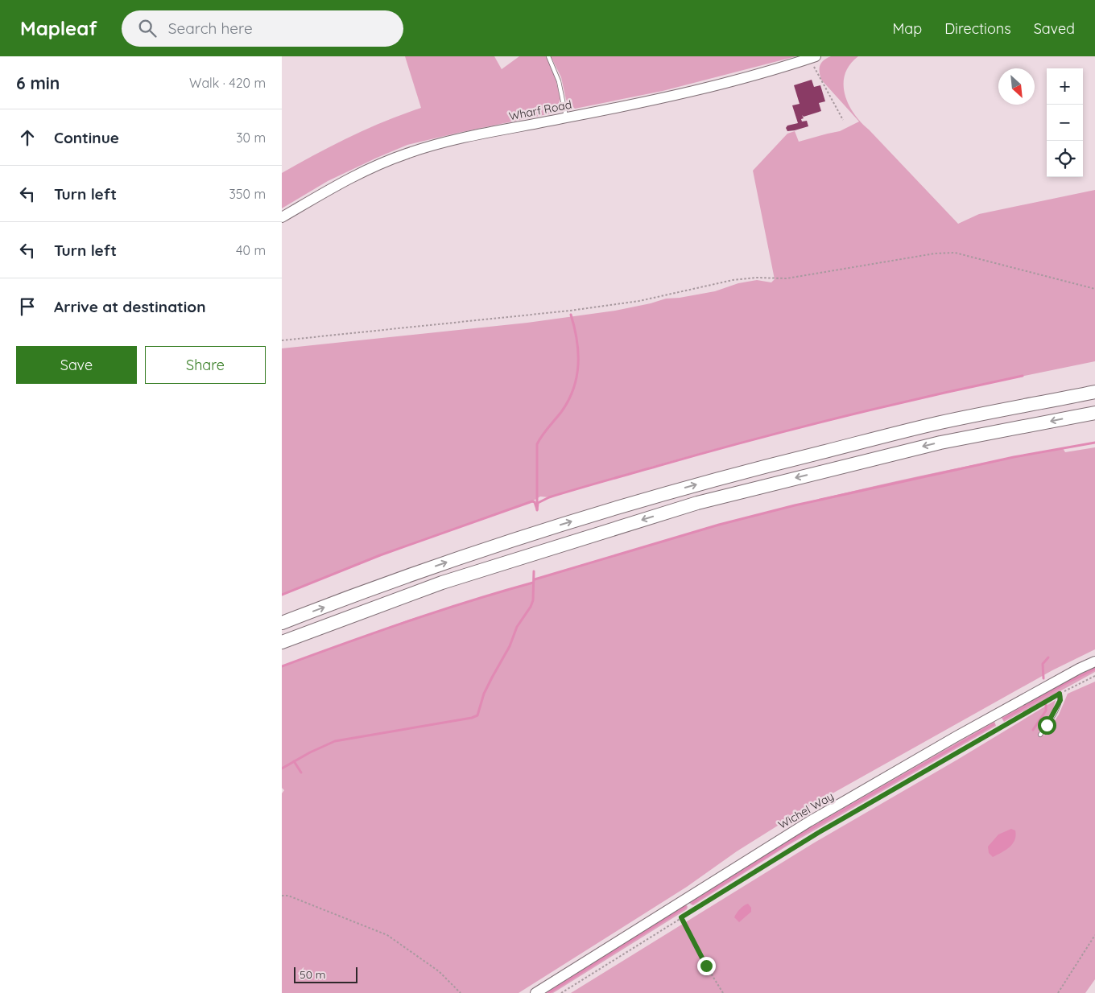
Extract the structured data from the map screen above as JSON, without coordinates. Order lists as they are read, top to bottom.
{
  "streets": {
    "street": ["Wharf Road", "Wichel Way"]
  },
  "scale_bar": "50 m",
  "north": "bottom right",
  "page": {
    "header": "Mapleaf",
    "search": "Search here",
    "nav": ["Map", "Directions", "Saved"],
    "heading": ["6 min", "Walk · 420 m"],
    "map_buttons": ["+", "−"],
    "list": [
      ["Continue", "30 m"],
      ["Turn left", "350 m"],
      ["Turn left", "40 m"],
      "Arrive at destination"
    ],
    "buttons": ["Save", "Share"],
    "scale": "50 m"
  }
}
